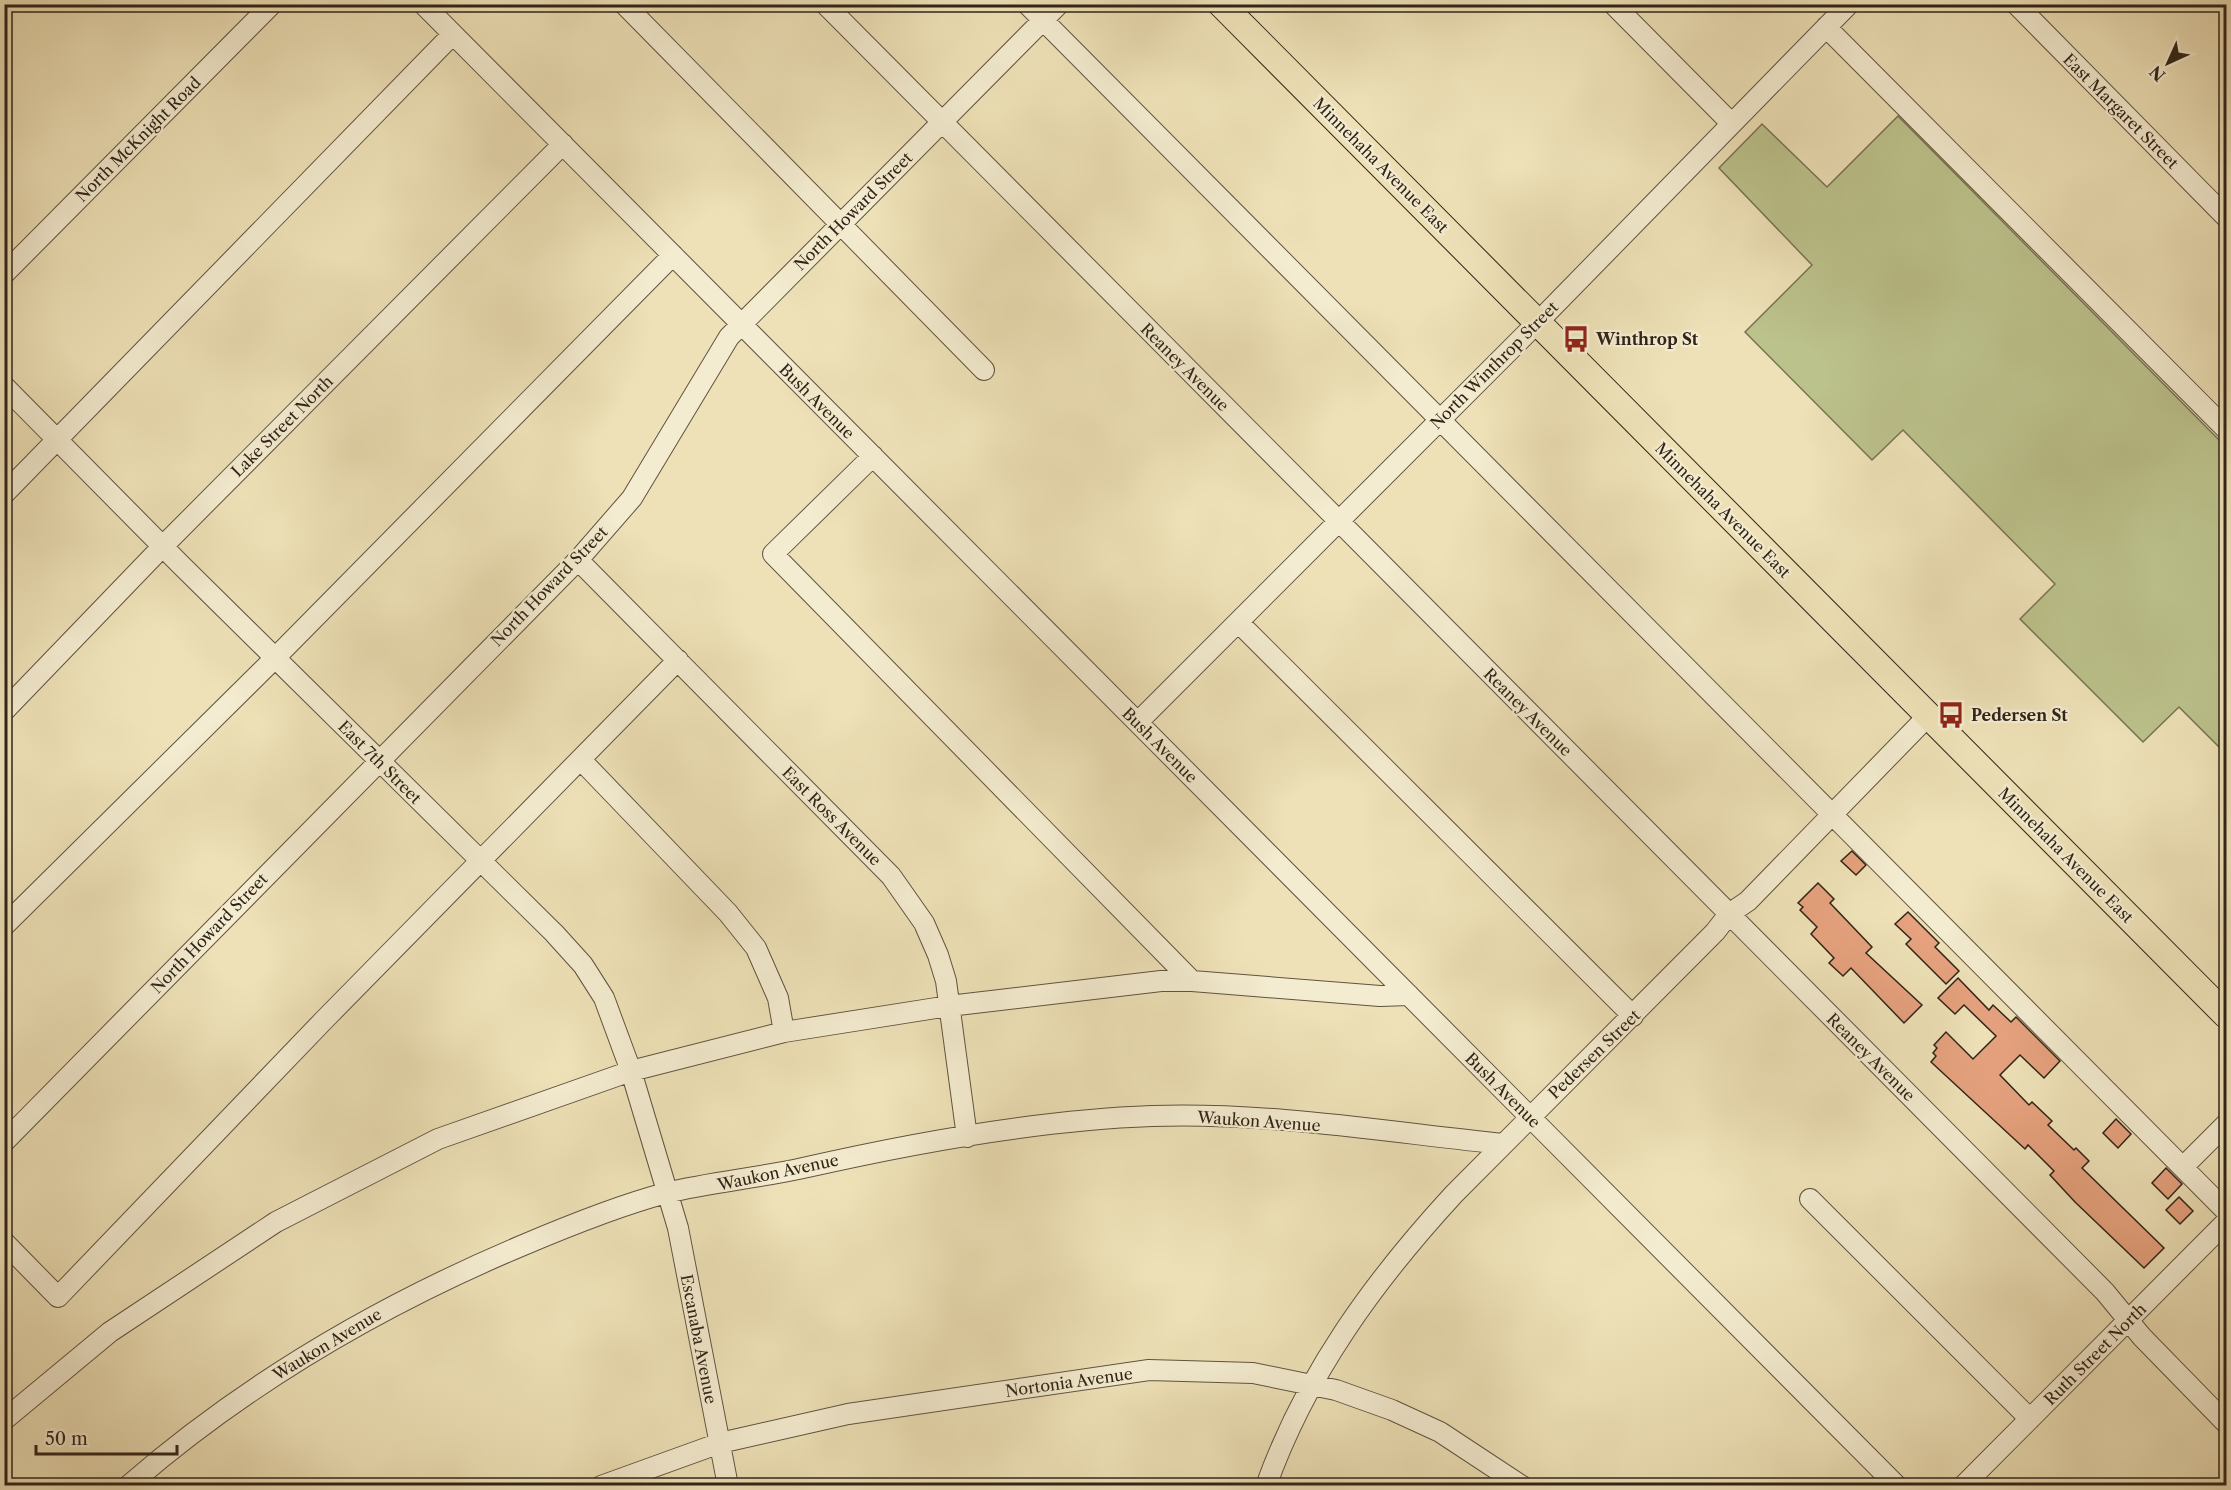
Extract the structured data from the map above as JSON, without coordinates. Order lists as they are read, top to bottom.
{
  "streets": {
    "main road": ["Minnehaha Avenue East"],
    "street": [
      "East Margaret Street",
      "North McKnight Road",
      "North Howard Street",
      "North Winthrop Street",
      "Reaney Avenue",
      "Bush Avenue",
      "Lake Street North",
      "East 7th Street",
      "East Ross Avenue",
      "Pedersen Street",
      "Waukon Avenue",
      "Escanaba Avenue",
      "Ruth Street North",
      "Nortonia Avenue"
    ]
  },
  "crossings": [
    ["Minnehaha Avenue East", "North Winthrop Street"],
    ["Minnehaha Avenue East", "Pedersen Street"],
    ["North Howard Street", "Reaney Avenue"],
    ["North Howard Street", "Bush Avenue"],
    ["North Howard Street", "East 7th Street"],
    ["North Howard Street", "East Ross Avenue"],
    ["North Winthrop Street", "Reaney Avenue"],
    ["North Winthrop Street", "Bush Avenue"],
    ["Reaney Avenue", "Pedersen Street"],
    ["Reaney Avenue", "Ruth Street North"],
    ["Bush Avenue", "Lake Street North"],
    ["Bush Avenue", "Pedersen Street"],
    ["Lake Street North", "East 7th Street"],
    ["East 7th Street", "Waukon Avenue"],
    ["East 7th Street", "Escanaba Avenue"],
    ["East Ross Avenue", "Waukon Avenue"],
    ["Pedersen Street", "Waukon Avenue"],
    ["Pedersen Street", "Nortonia Avenue"],
    ["Waukon Avenue", "Escanaba Avenue"],
    ["Escanaba Avenue", "Nortonia Avenue"]
  ],
  "places": {
    "bus stop": ["Winthrop St", "Pedersen St"]
  },
  "scale_bar": "50 m",
  "north": "bottom left"
}
